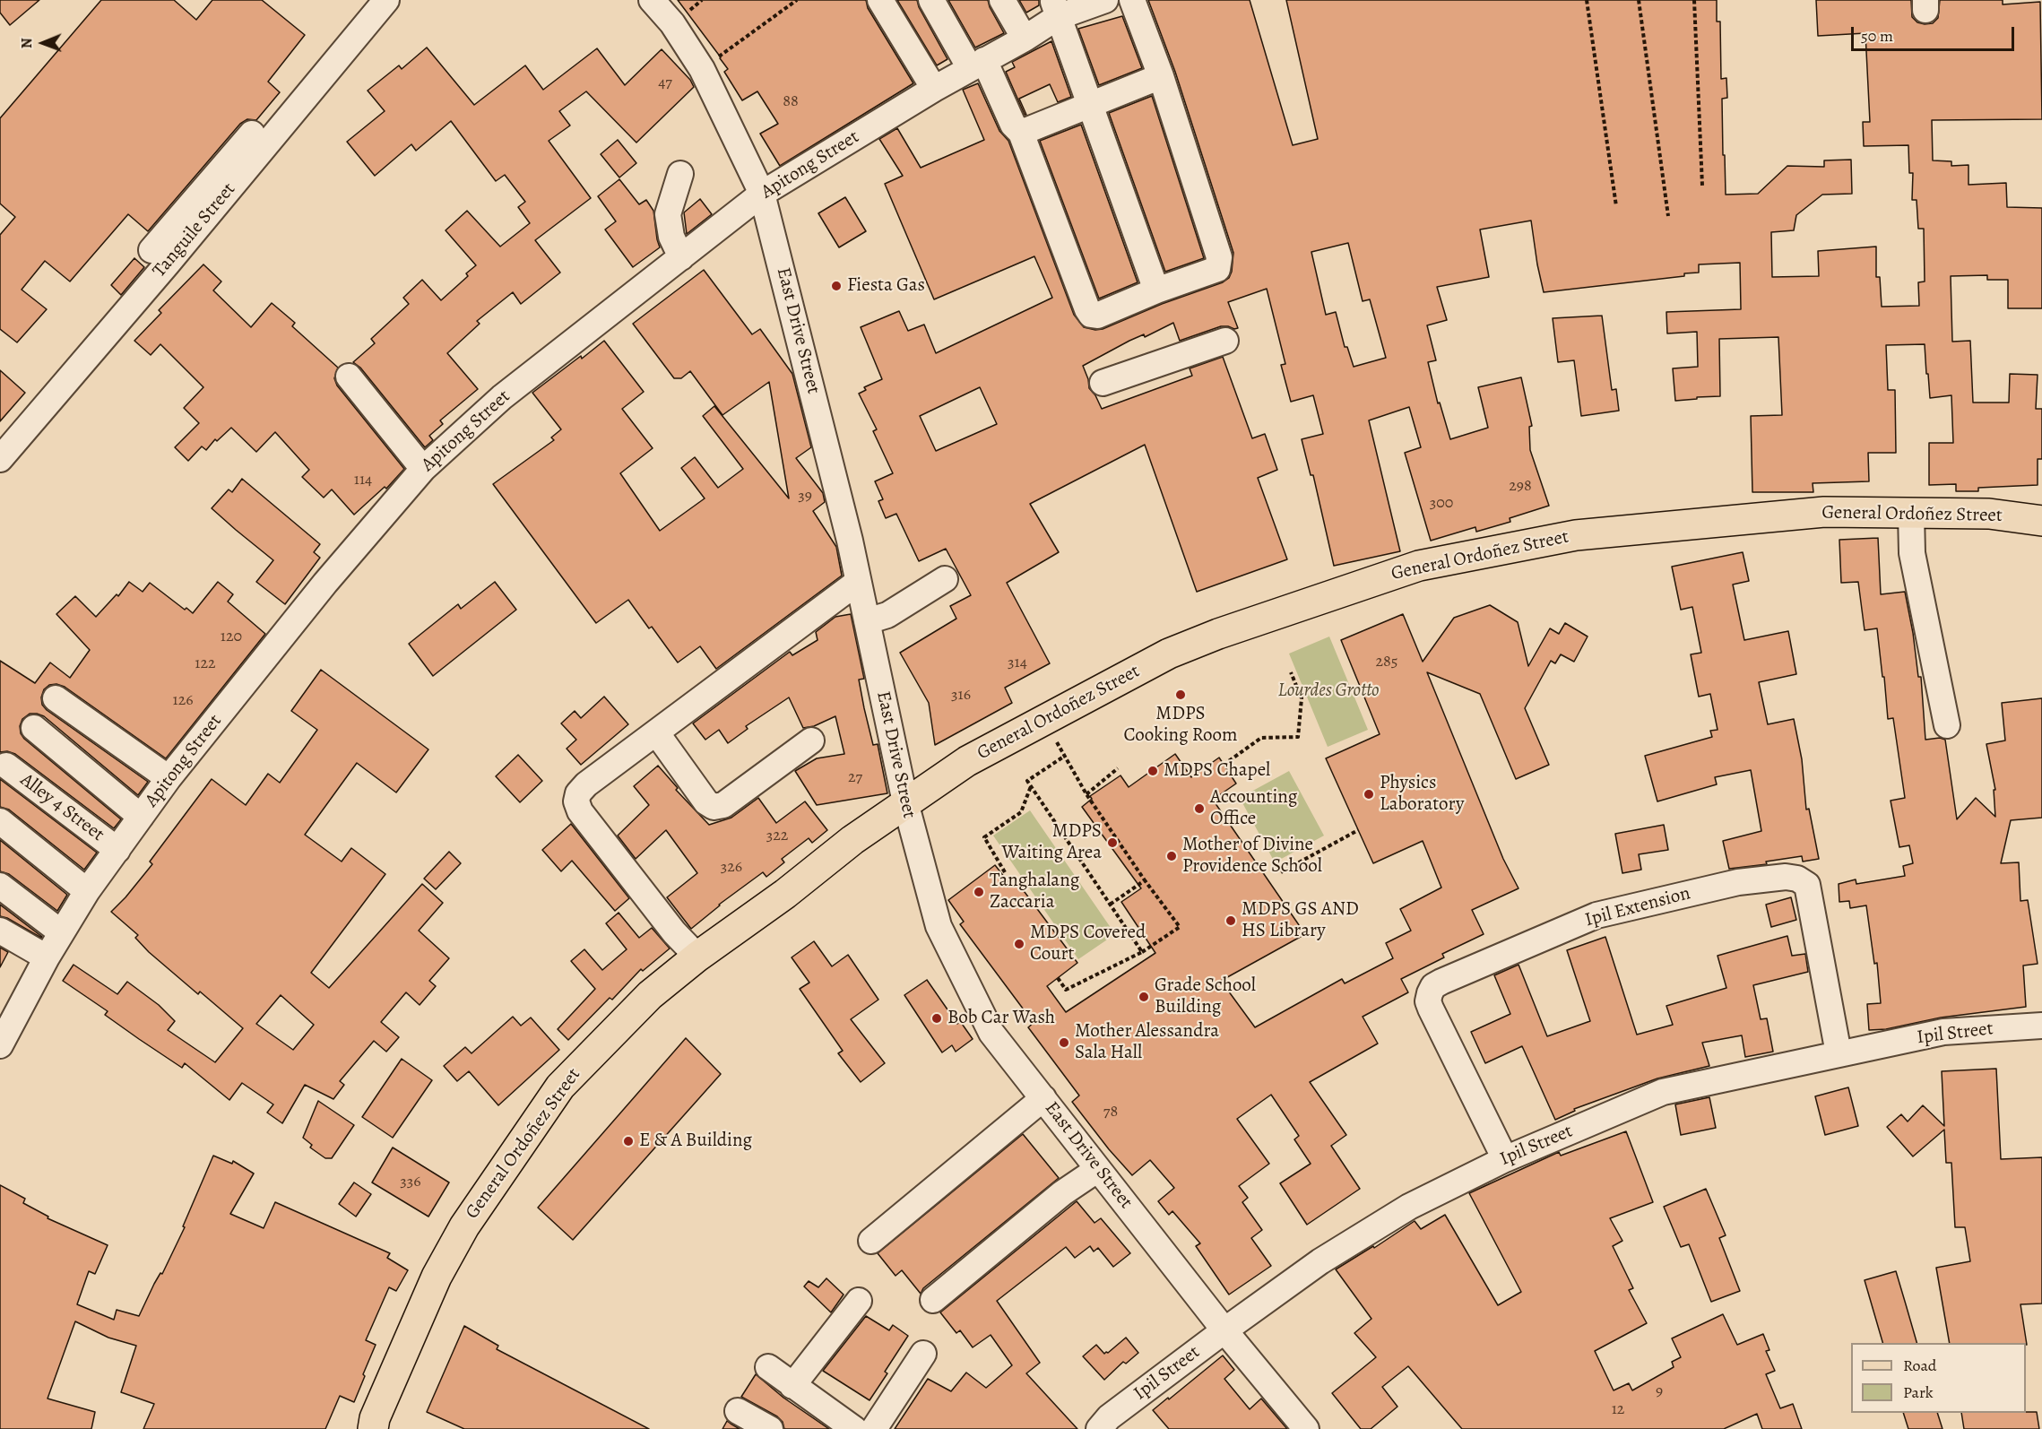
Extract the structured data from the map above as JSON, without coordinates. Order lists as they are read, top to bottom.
{
  "streets": {
    "main road": ["General Ordoñez Street"],
    "street": [
      "Apitong Street",
      "Tanguile Street",
      "East Drive Street",
      "Alley 4 Street",
      "Ipil Extension",
      "Ipil Street"
    ]
  },
  "crossings": [
    ["Apitong Street", "East Drive Street"],
    ["Apitong Street", "Alley 4 Street"],
    ["East Drive Street", "General Ordoñez Street"],
    ["East Drive Street", "Ipil Street"],
    ["Ipil Extension", "Ipil Street"]
  ],
  "parks": ["Lourdes Grotto"],
  "places": [
    "Fiesta Gas",
    "MDPS Cooking Room",
    "MDPS Chapel",
    "Physics Laboratory",
    "Accounting Office",
    "MDPS Waiting Area",
    "Mother of Divine Providence School",
    "Tanghalang Zaccaria",
    "MDPS GS AND HS Library",
    "MDPS Covered Court",
    "Grade School Building",
    "Bob Car Wash",
    "Mother Alessandra Sala Hall",
    "E & A Building"
  ],
  "house_numbers": [
    "47",
    "88",
    "114",
    "298",
    "39",
    "300",
    "120",
    "285",
    "314",
    "122",
    "316",
    "126",
    "27",
    "322",
    "326",
    "78",
    "336",
    "9",
    "12"
  ],
  "legend": ["Road", "Park"],
  "scale_bar": "50 m",
  "north": "left"
}
